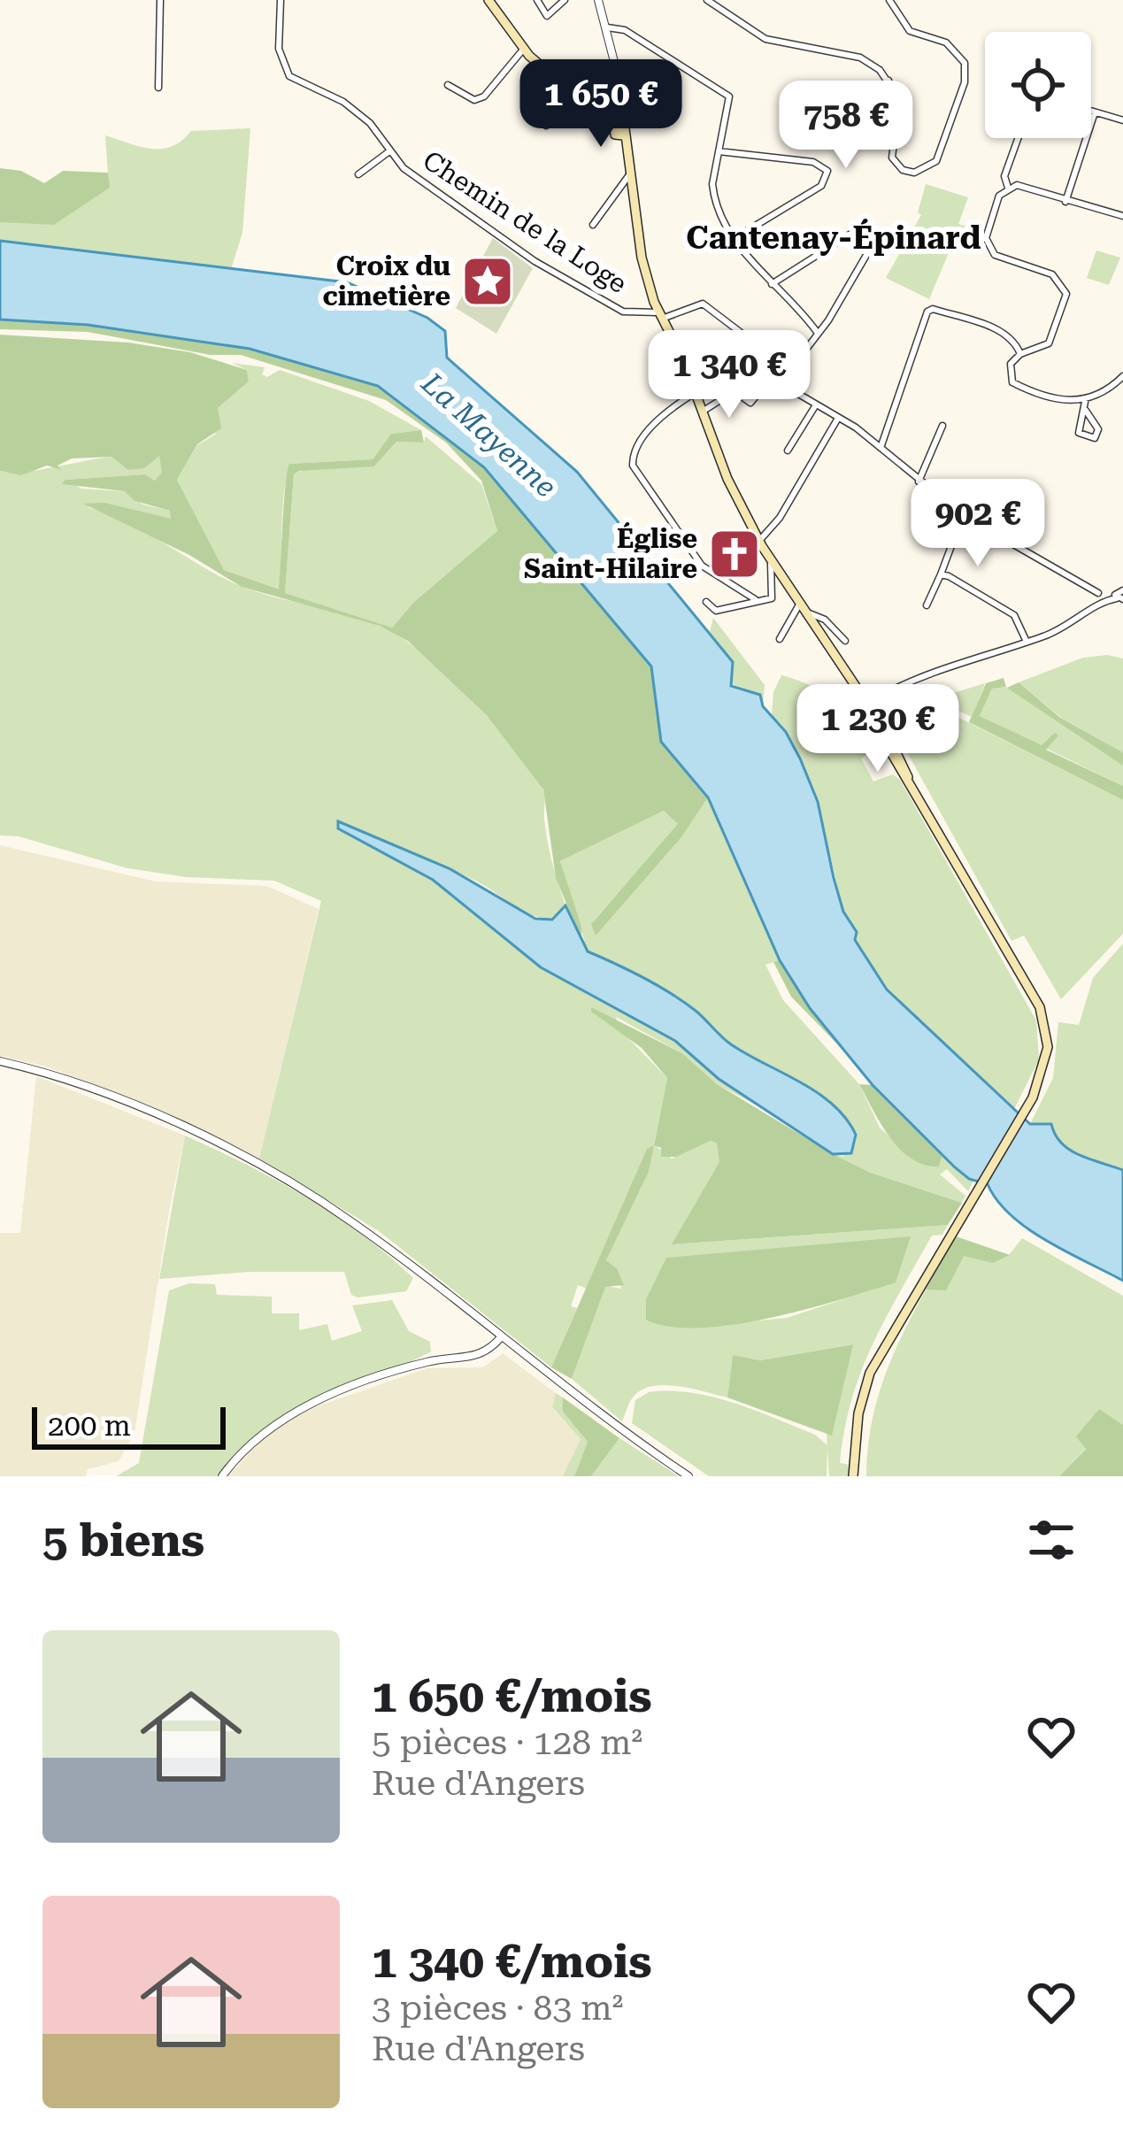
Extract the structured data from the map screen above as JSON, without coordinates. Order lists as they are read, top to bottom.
{
  "streets": {
    "street": ["Chemin de la Loge"]
  },
  "districts": ["Cantenay-Épinard"],
  "water": ["La Mayenne"],
  "places": {
    "place": ["Croix du cimetière"],
    "church": ["Église Saint-Hilaire"]
  },
  "scale_bar": "200 m",
  "page": {
    "price": [
      "1 650 €",
      "758 €",
      "1 340 €",
      "902 €",
      "1 230 €"
    ],
    "scale": "200 m",
    "heading": "5 biens",
    "list": [
      {
        "name": "1 650 €/mois",
        "note": "5 pièces · 128 m² · Rue d'Angers"
      },
      {
        "name": "1 340 €/mois",
        "note": "3 pièces · 83 m² · Rue d'Angers"
      }
    ]
  }
}
